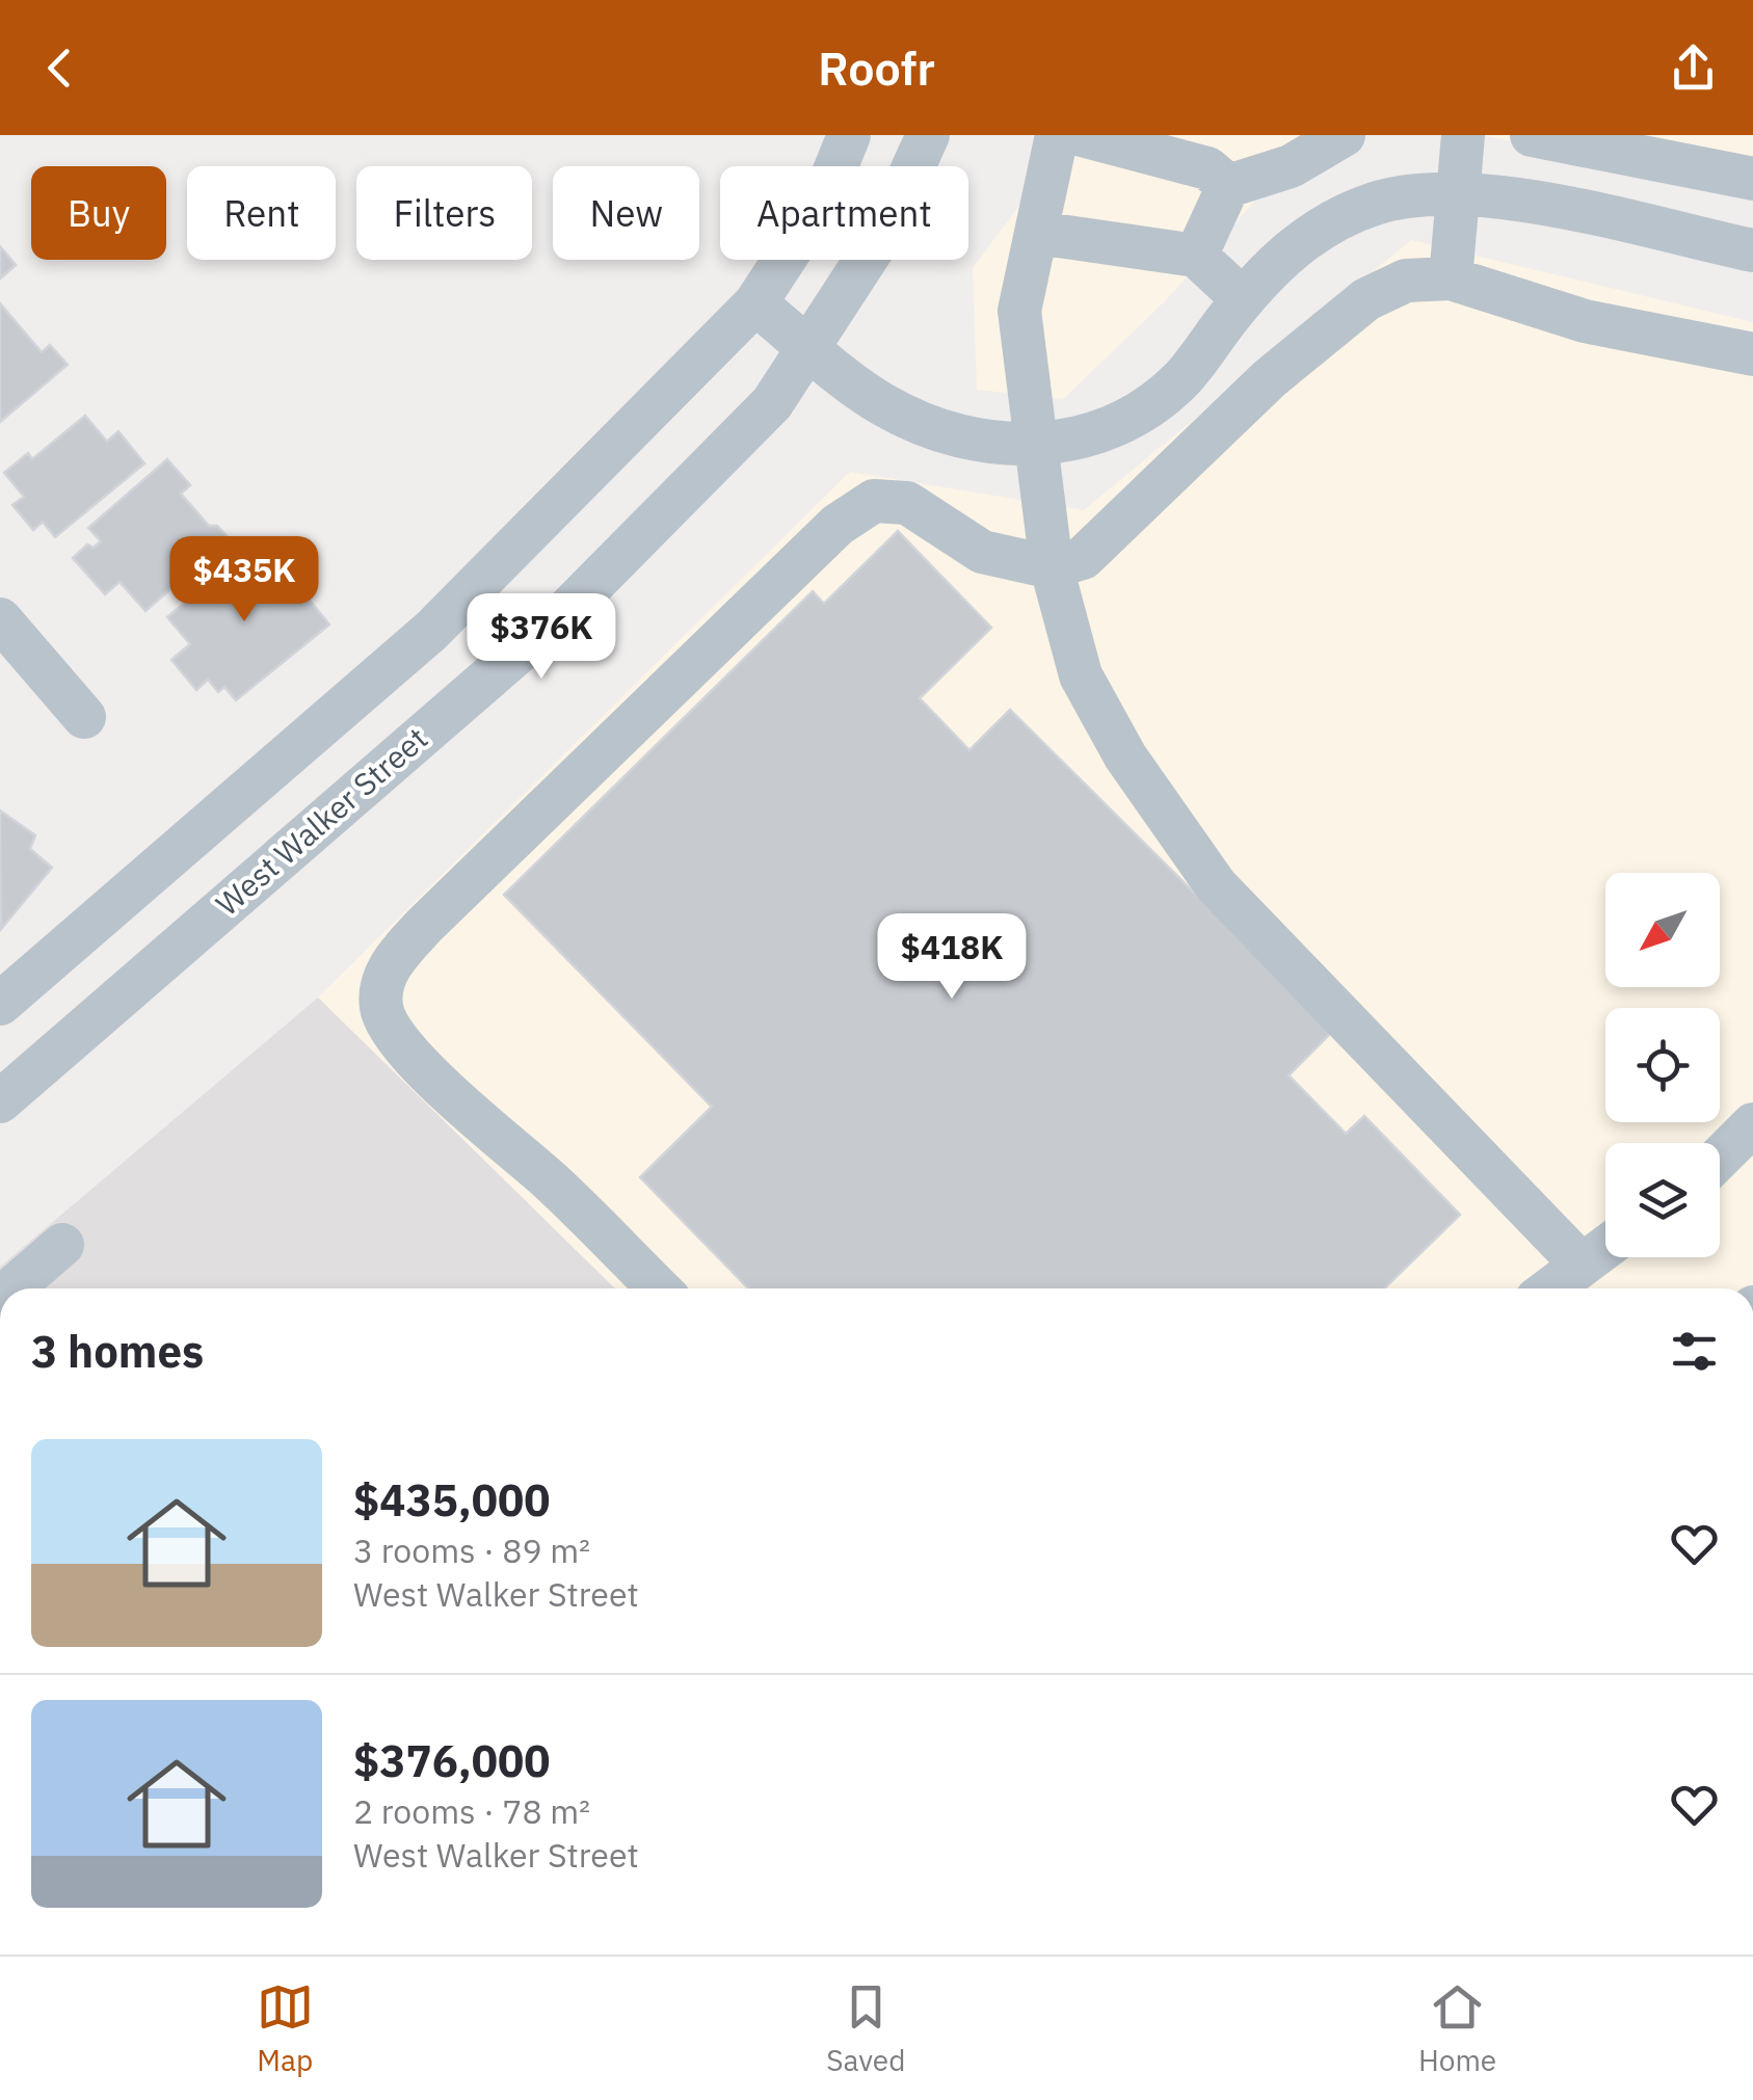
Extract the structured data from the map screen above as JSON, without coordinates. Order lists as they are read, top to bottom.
{
  "streets": {
    "street": ["West Walker Street"]
  },
  "north": "bottom left",
  "page": {
    "header": "Roofr",
    "chip": [
      "Buy",
      "Rent",
      "Filters",
      "New",
      "Apartment"
    ],
    "price": ["$435K", "$376K", "$418K"],
    "heading": "3 homes",
    "list": [
      {
        "name": "$435,000",
        "note": "3 rooms · 89 m² · West Walker Street"
      },
      {
        "name": "$376,000",
        "note": "2 rooms · 78 m² · West Walker Street"
      }
    ],
    "tabs": ["Map", "Saved", "Home"]
  }
}
